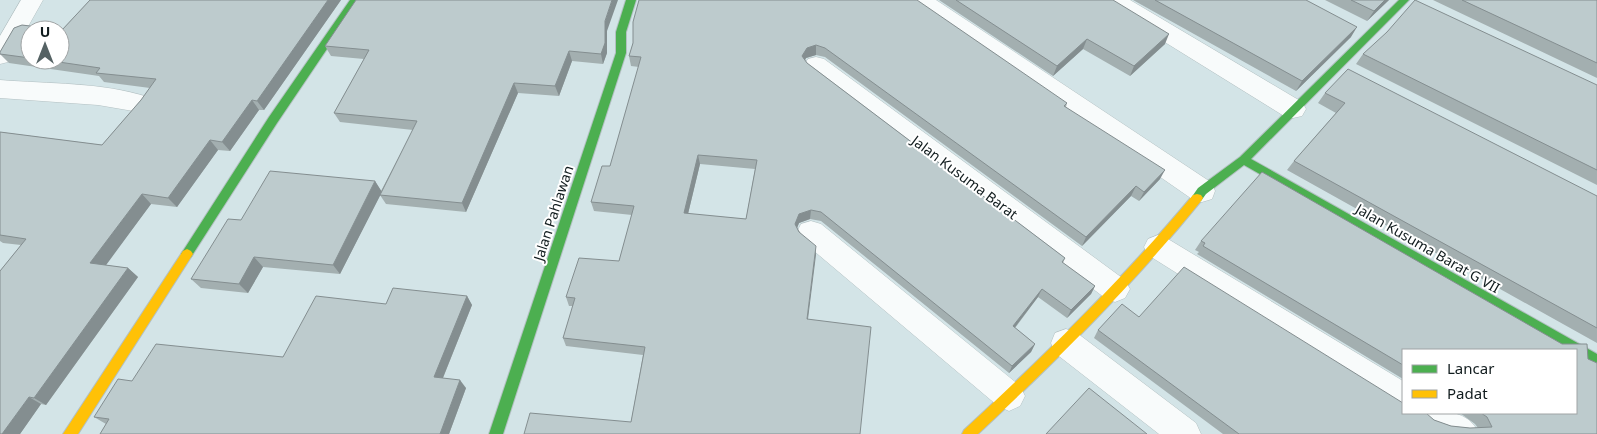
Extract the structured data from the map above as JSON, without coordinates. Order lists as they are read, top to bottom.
{
  "streets": {
    "street": ["Jalan Kusuma Barat", "Jalan Pahlawan", "Jalan Kusuma Barat G VII"]
  },
  "legend": ["Lancar", "Padat"],
  "north": "top"
}
